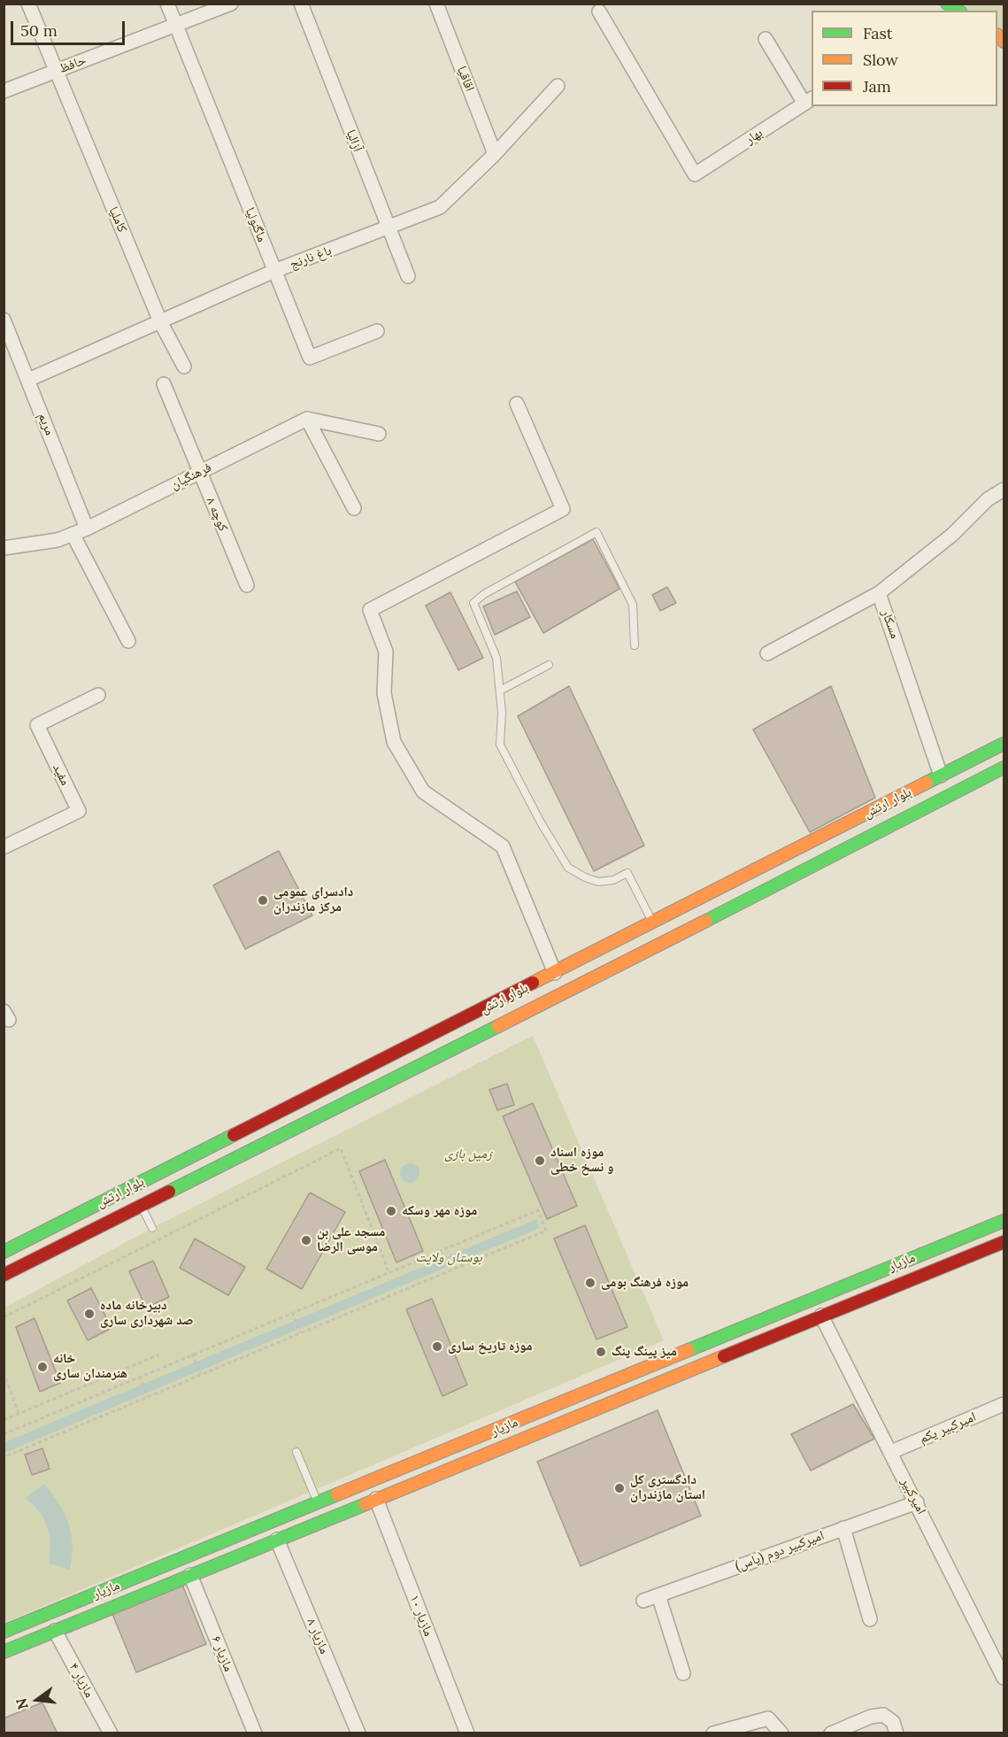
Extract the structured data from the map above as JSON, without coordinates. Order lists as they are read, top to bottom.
{
  "streets": {
    "main road": ["بلوار ارتش", "مازیار"],
    "street": [
      "حافظ",
      "اقاقیا",
      "بهار",
      "آزالیا",
      "کاملیا",
      "ماگنولیا",
      "باغ نارنج",
      "مریم",
      "فرهنگیان",
      "کوچه ۸",
      "مسکار",
      "مفید",
      "امیرکبیر یکم",
      "امیرکبیر",
      "امیرکبیر دوم (یاس)",
      "مازیار ١٠",
      "مازیار ٨",
      "مازیار ۶",
      "مازیار ۴"
    ]
  },
  "crossings": [
    ["حافظ", "کاملیا"],
    ["حافظ", "ماگنولیا"],
    ["اقاقیا", "باغ نارنج"],
    ["آزالیا", "باغ نارنج"],
    ["کاملیا", "باغ نارنج"],
    ["ماگنولیا", "باغ نارنج"],
    ["باغ نارنج", "مریم"],
    ["مریم", "فرهنگیان"],
    ["فرهنگیان", "کوچه ۸"],
    ["مسکار", "بلوار ارتش"],
    ["مازیار", "امیرکبیر"],
    ["مازیار", "مازیار ١٠"],
    ["مازیار", "مازیار ٨"],
    ["مازیار", "مازیار ۶"],
    ["مازیار", "مازیار ۴"],
    ["امیرکبیر یکم", "امیرکبیر"],
    ["امیرکبیر", "امیرکبیر دوم (یاس)"]
  ],
  "parks": ["زمین بازی", "بوستان ولایت"],
  "places": [
    "دادسرای عمومی مرکز مازندران",
    "موزه اسناد و نسخ خطی",
    "موزه مهر وسکه",
    "مسجد علی بن موسی الرضا",
    "موزه فرهنگ بومی",
    "دبیرخانه ماده صد شهرداری ساری",
    "موزه تاریخ ساری",
    "میز پینگ پنگ",
    "خانه هنرمندان ساری",
    "دادگستری کل استان مازندران"
  ],
  "legend": ["Fast", "Slow", "Jam"],
  "scale_bar": "50 m",
  "north": "left"
}
